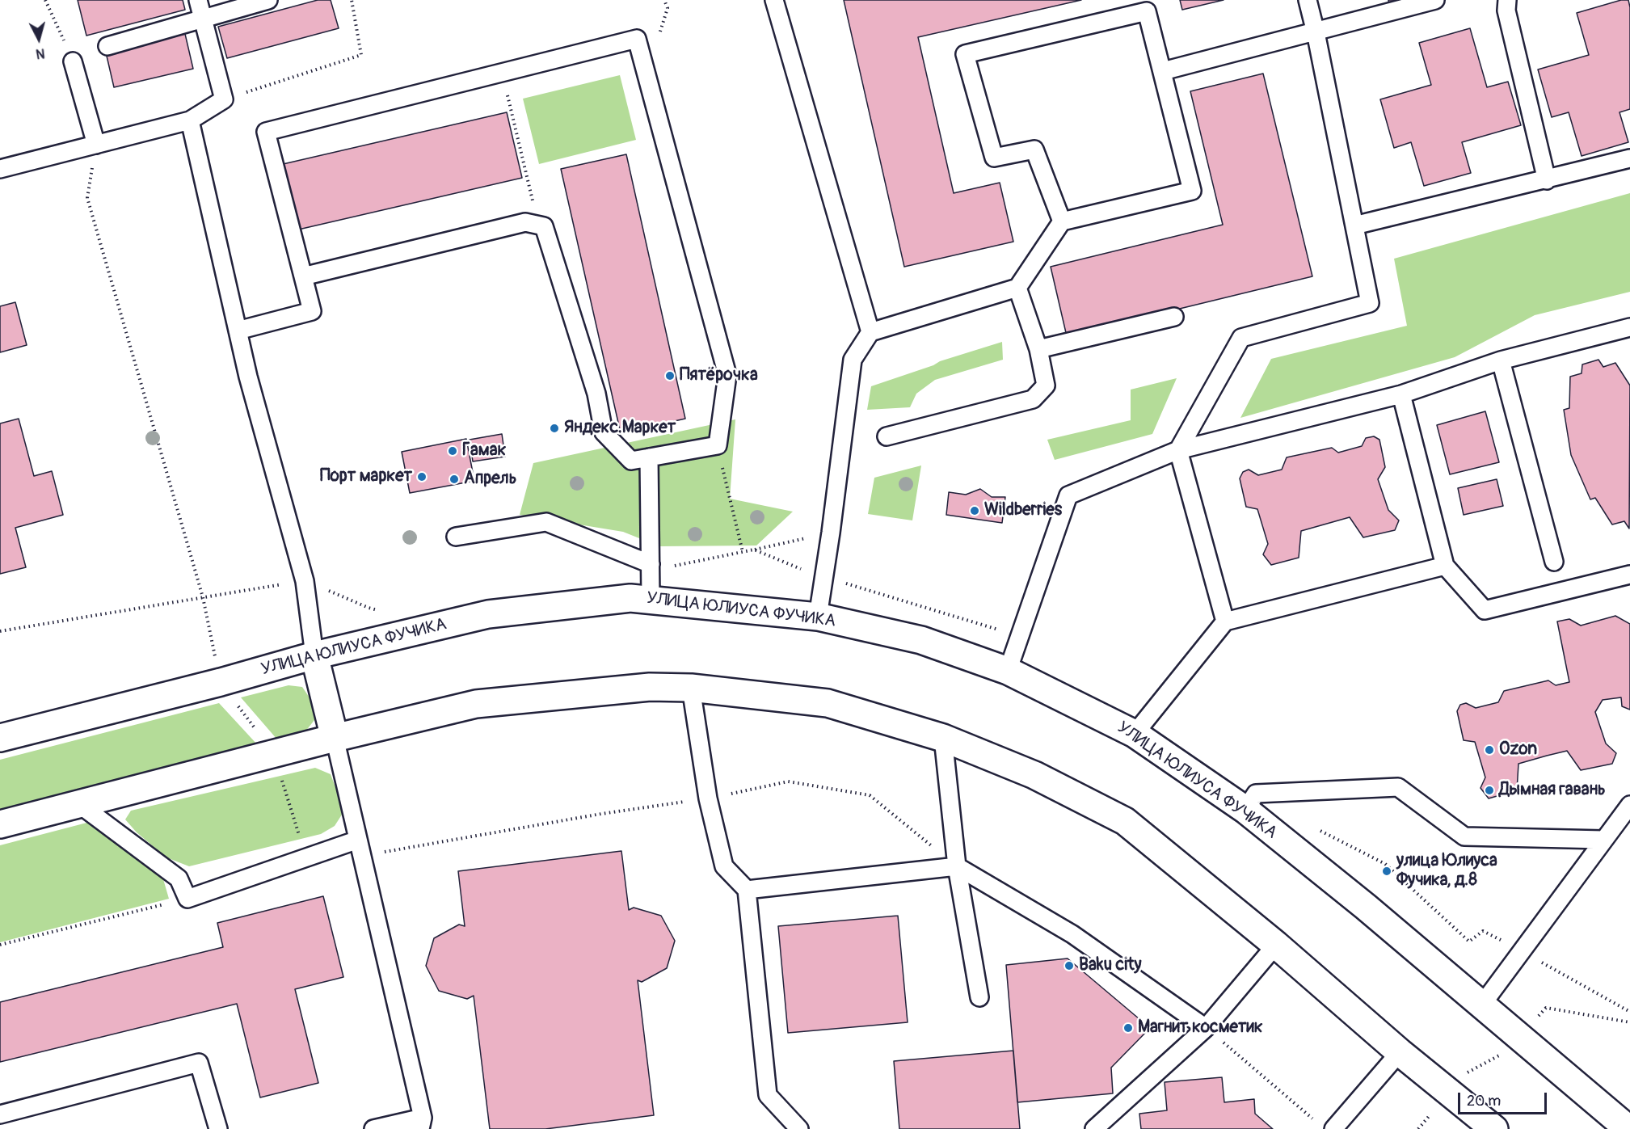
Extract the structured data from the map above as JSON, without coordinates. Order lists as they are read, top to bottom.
{
  "streets": {
    "main road": ["УЛИЦА ЮЛИУСА ФУЧИКА"]
  },
  "places": [
    "Пятёрочка",
    "Яндекс.Маркет",
    "Гамак",
    "Порт маркет",
    "Апрель",
    "Wildberries",
    "Ozon",
    "Дымная гавань",
    "улица Юлиуса Фучика, д.8",
    "Baku city",
    "Магнит косметик"
  ],
  "scale_bar": "20 m",
  "north": "bottom"
}
